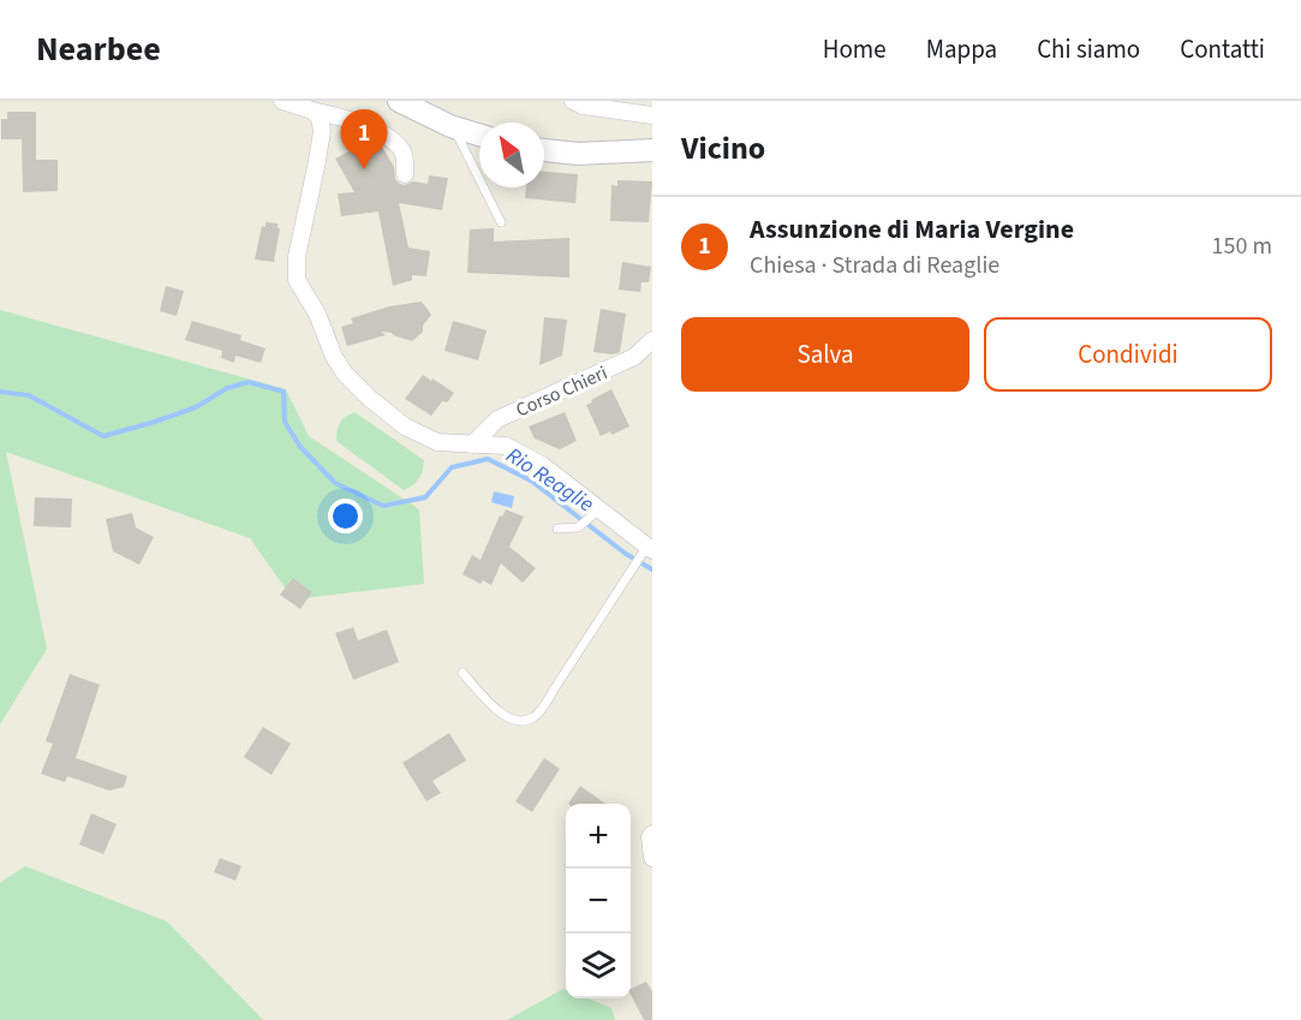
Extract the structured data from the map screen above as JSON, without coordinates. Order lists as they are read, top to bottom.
{
  "streets": {
    "street": ["Corso Chieri"]
  },
  "water": ["Rio Reaglie"],
  "north": "top left",
  "page": {
    "header": "Nearbee",
    "nav": [
      "Home",
      "Mappa",
      "Chi siamo",
      "Contatti"
    ],
    "heading": "Vicino",
    "pins": "1",
    "list": [
      {
        "mark": "1",
        "name": "Assunzione di Maria Vergine",
        "note": "Chiesa · Strada di Reaglie",
        "value": "150 m"
      }
    ],
    "buttons": ["Salva", "Condividi"],
    "map_buttons": ["+", "−"]
  }
}
